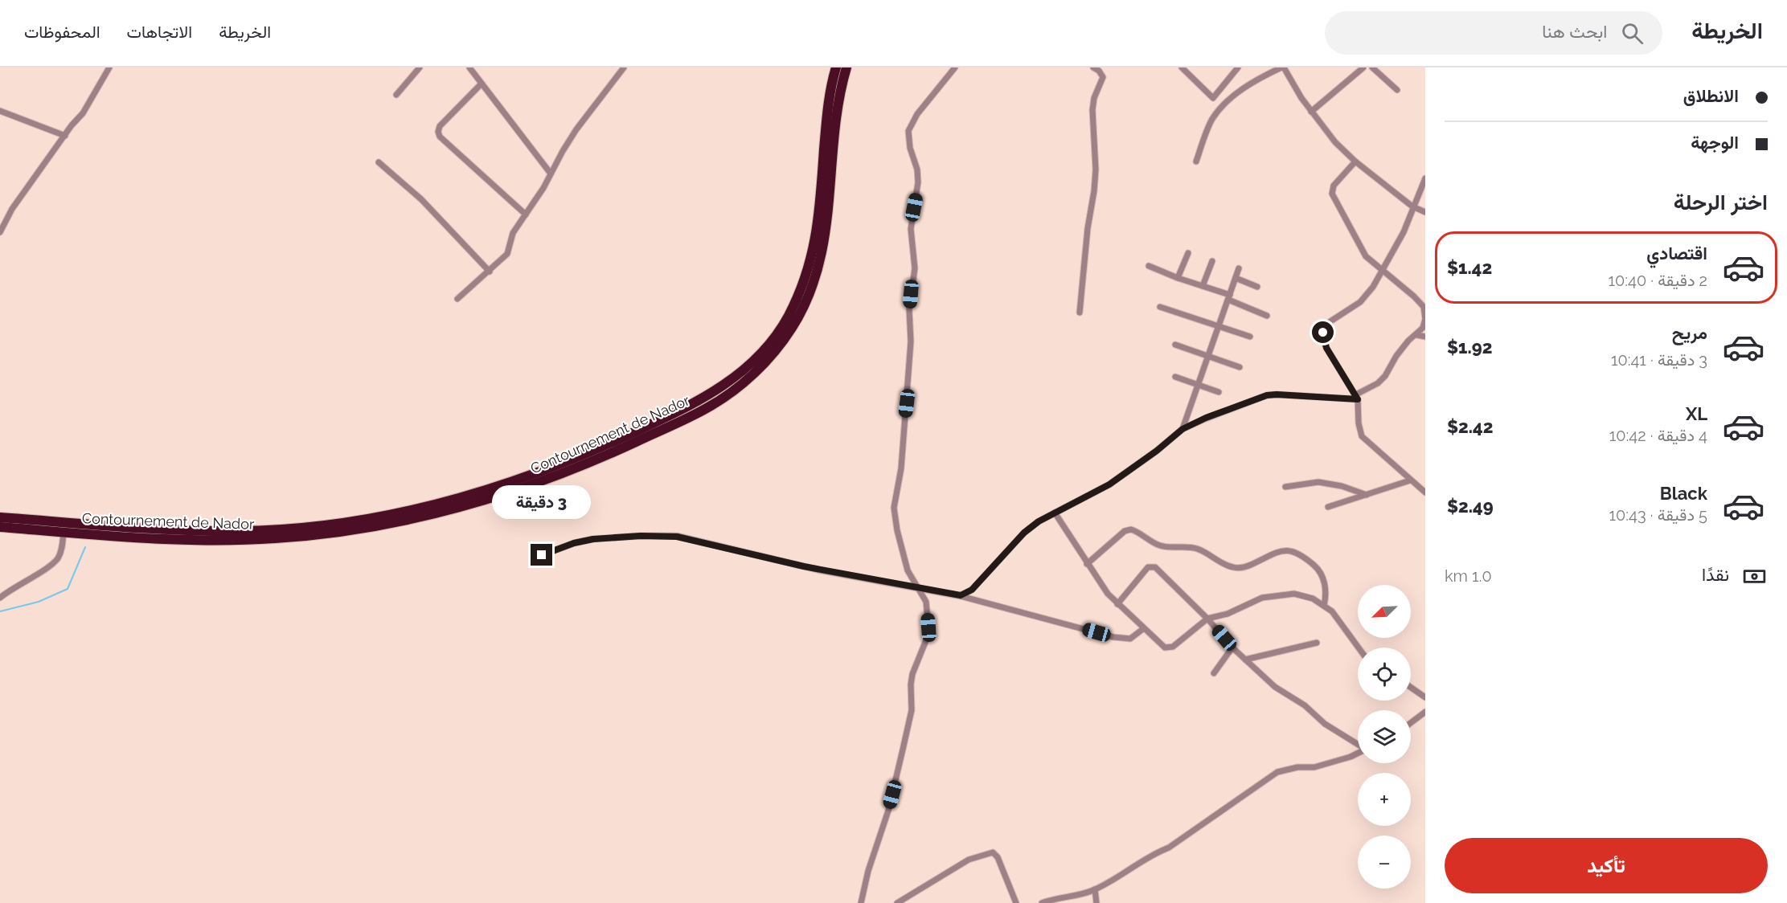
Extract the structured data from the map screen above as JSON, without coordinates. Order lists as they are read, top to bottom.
{
  "streets": {
    "highway": ["Contournement de Nador"]
  },
  "north": "bottom left",
  "page": {
    "header": "الخريطة",
    "search": "ابحث هنا",
    "nav": ["الخريطة", "الاتجاهات", "المحفوظات"],
    "banner": ["الانطلاق", "الوجهة"],
    "heading": "اختر الرحلة",
    "list": [
      {
        "name": "اقتصادي",
        "note": "2 دقيقة · 10:40",
        "value": "$1.42"
      },
      {
        "name": "مريح",
        "note": "3 دقيقة · 10:41",
        "value": "$1.92"
      },
      {
        "name": "XL",
        "note": "4 دقيقة · 10:42",
        "value": "$2.42"
      },
      {
        "name": "Black",
        "note": "5 دقيقة · 10:43",
        "value": "$2.49"
      }
    ],
    "bubble": "3 دقيقة",
    "pay": ["نقدًا", "1.0 km"],
    "map_buttons": ["+", "−"],
    "buttons": "تأكيد"
  }
}
